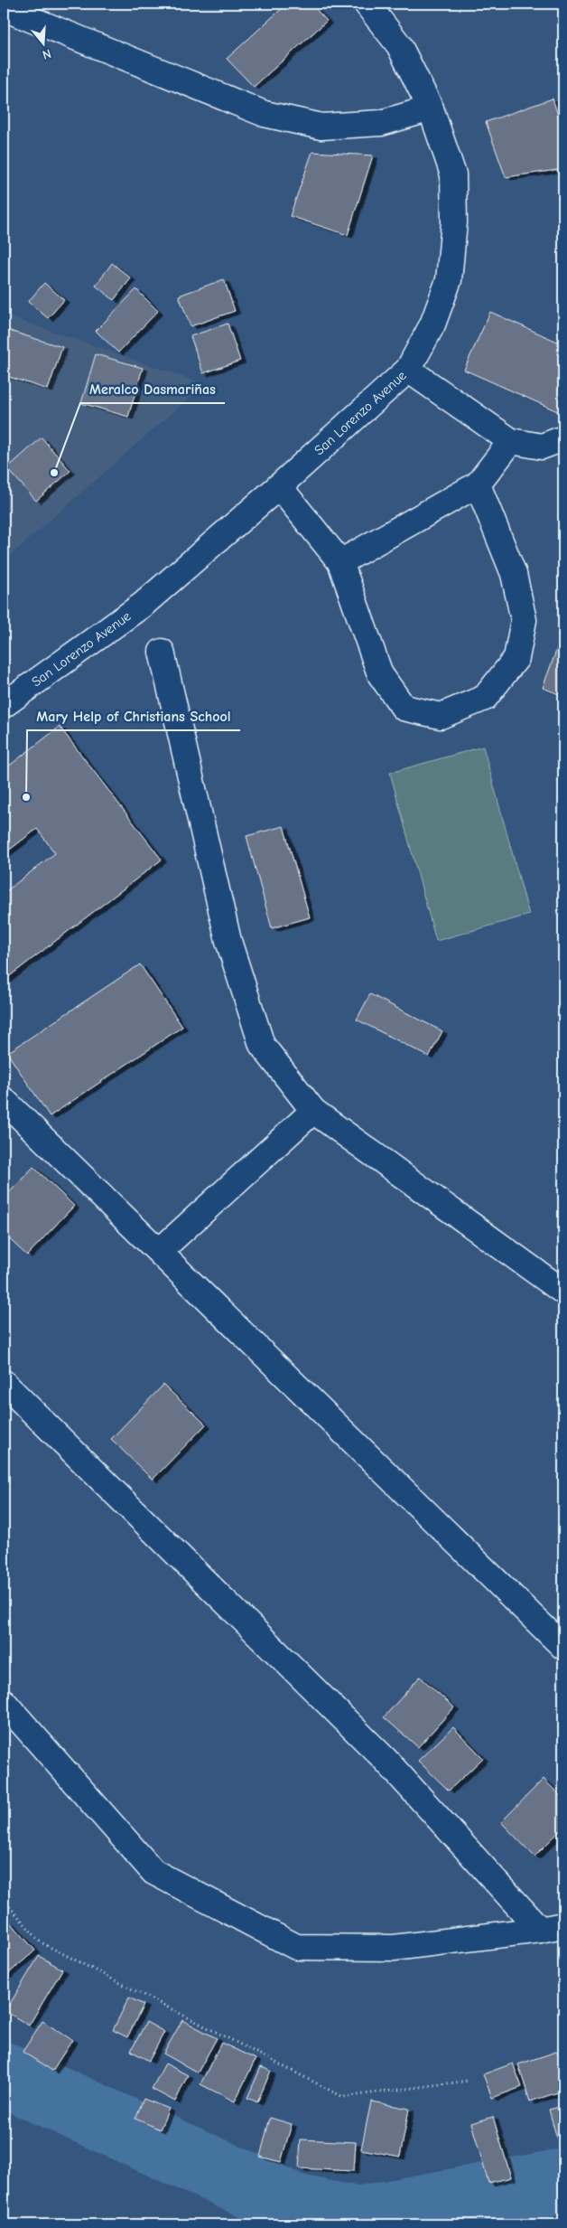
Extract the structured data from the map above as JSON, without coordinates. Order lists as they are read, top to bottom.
{
  "streets": {
    "street": ["San Lorenzo Avenue"]
  },
  "places": ["Meralco Dasmariñas", "Mary Help of Christians School"],
  "north": "bottom"
}
